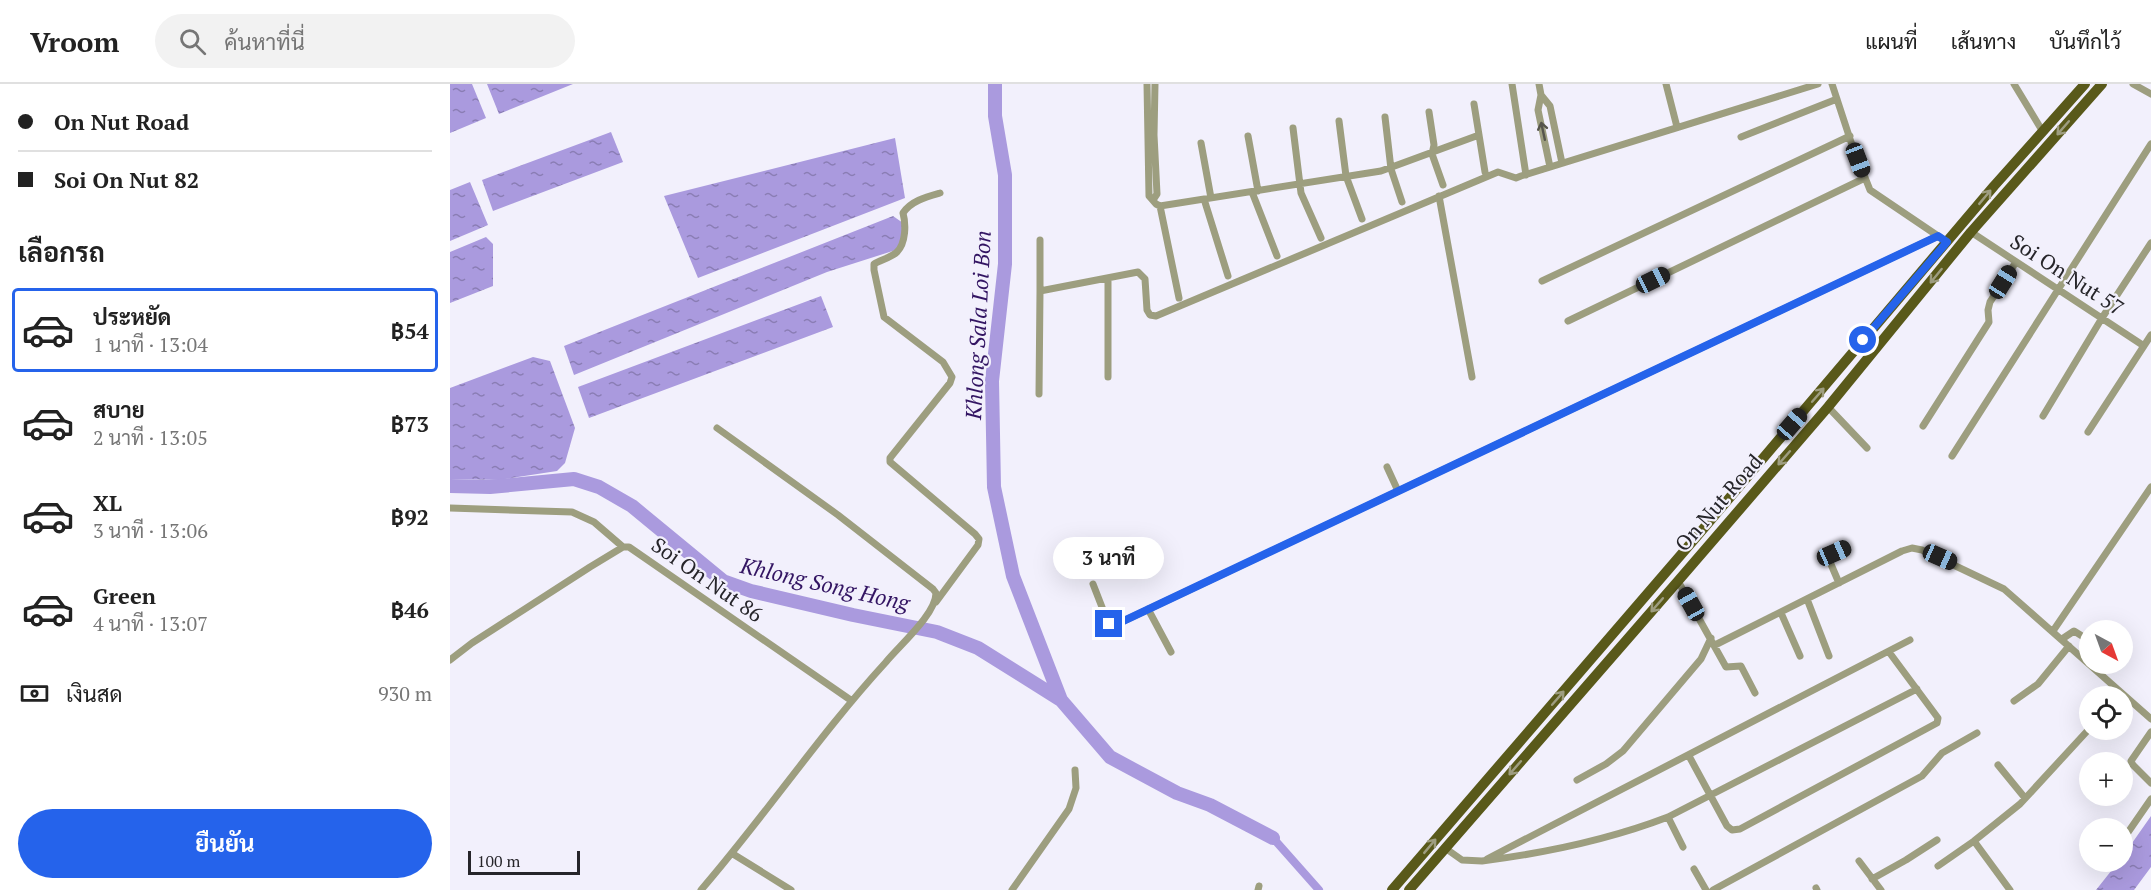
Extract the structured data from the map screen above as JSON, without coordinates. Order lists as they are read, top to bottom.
{
  "streets": {
    "main road": ["On Nut Road"],
    "street": ["Soi On Nut 57", "Soi On Nut 86"]
  },
  "crossings": [
    ["Soi On Nut 57", "On Nut Road"]
  ],
  "water": ["Khlong Sala Loi Bon", "Khlong Song Hong"],
  "scale_bar": "100 m",
  "north": "bottom right",
  "page": {
    "header": "Vroom",
    "search": "ค้นหาที่นี่",
    "nav": ["แผนที่", "เส้นทาง", "บันทึกไว้"],
    "banner": ["On Nut Road", "Soi On Nut 82"],
    "heading": "เลือกรถ",
    "list": [
      {
        "name": "ประหยัด",
        "note": "1 นาที · 13:04",
        "value": "฿54"
      },
      {
        "name": "สบาย",
        "note": "2 นาที · 13:05",
        "value": "฿73"
      },
      {
        "name": "XL",
        "note": "3 นาที · 13:06",
        "value": "฿92"
      },
      {
        "name": "Green",
        "note": "4 นาที · 13:07",
        "value": "฿46"
      }
    ],
    "bubble": "3 นาที",
    "map_buttons": ["+", "−"],
    "pay": ["เงินสด", "930 m"],
    "buttons": "ยืนยัน",
    "scale": "100 m"
  }
}
